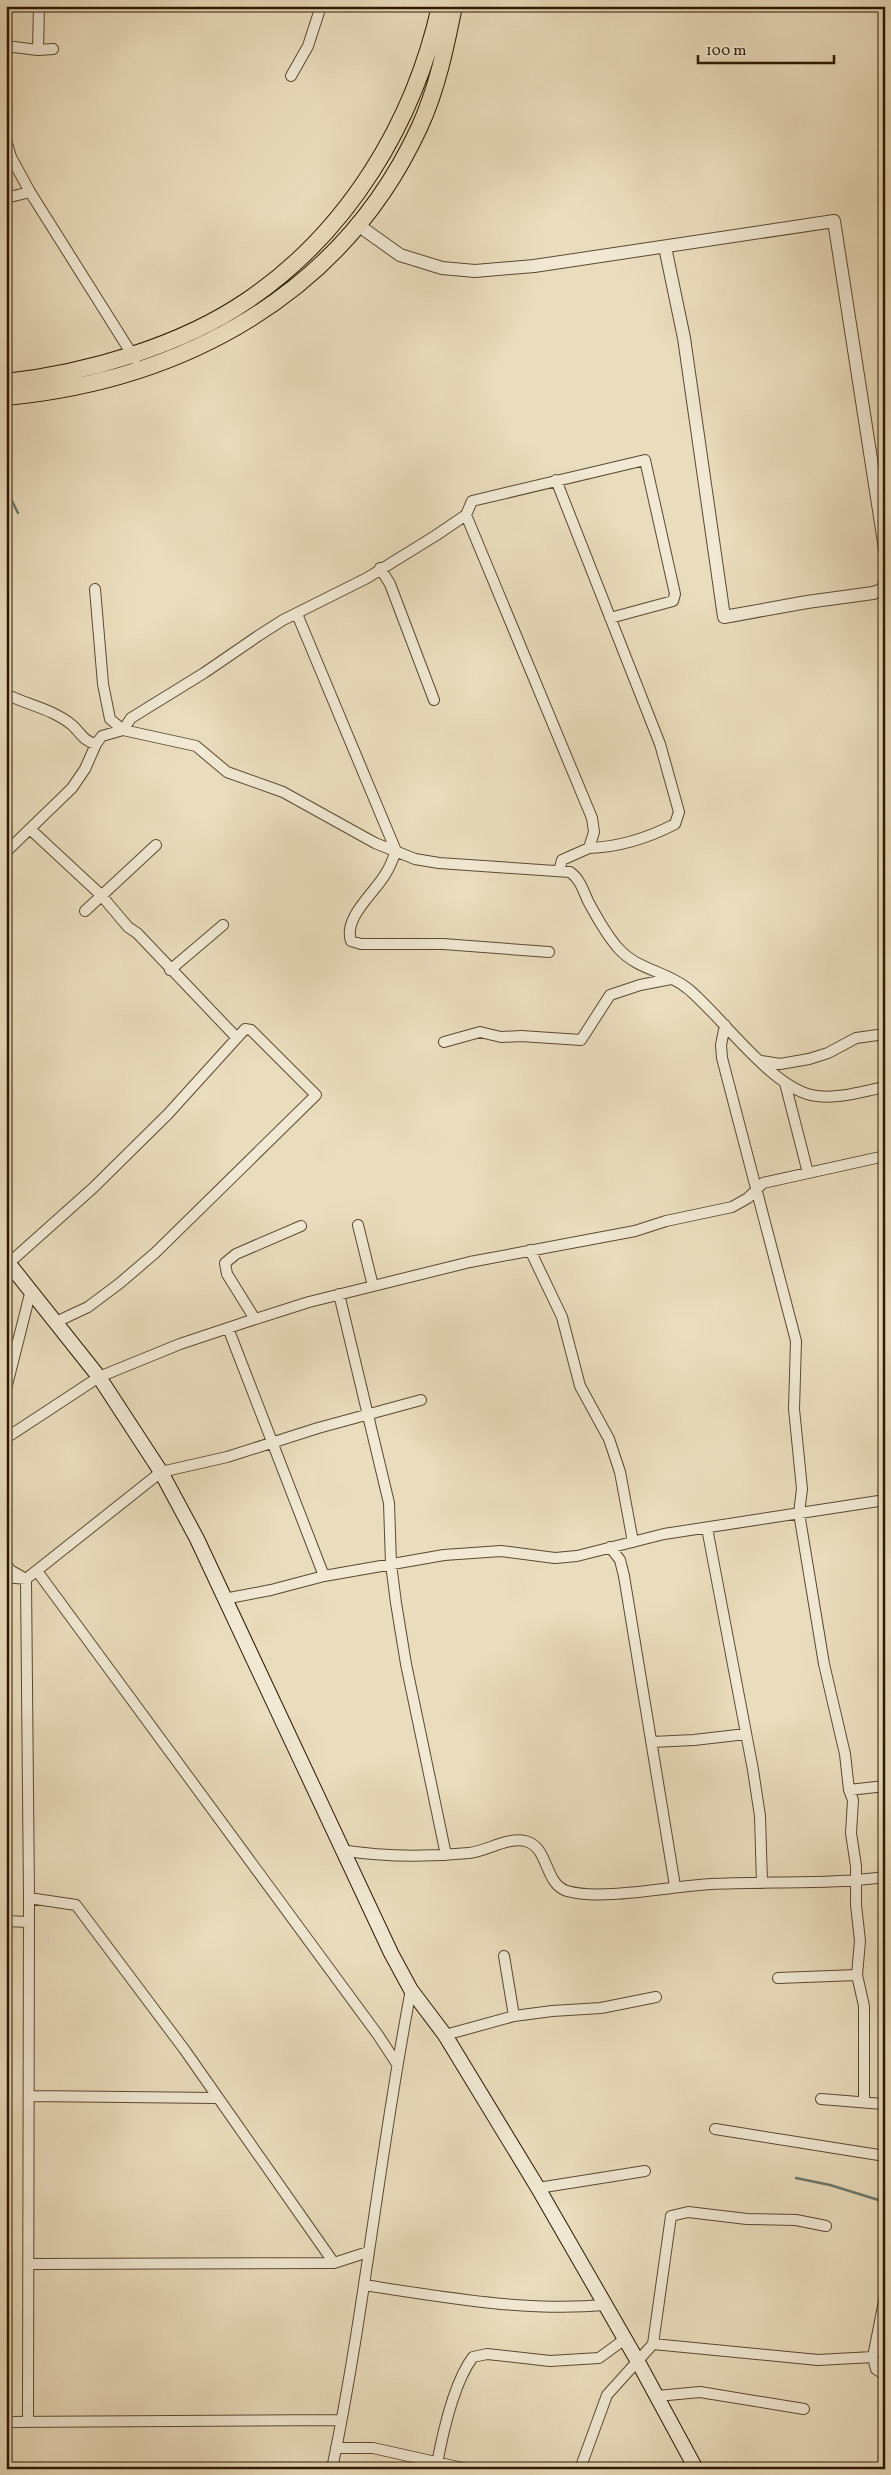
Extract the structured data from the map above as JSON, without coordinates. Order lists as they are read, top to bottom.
{
  "scale_bar": "100 m"
}
